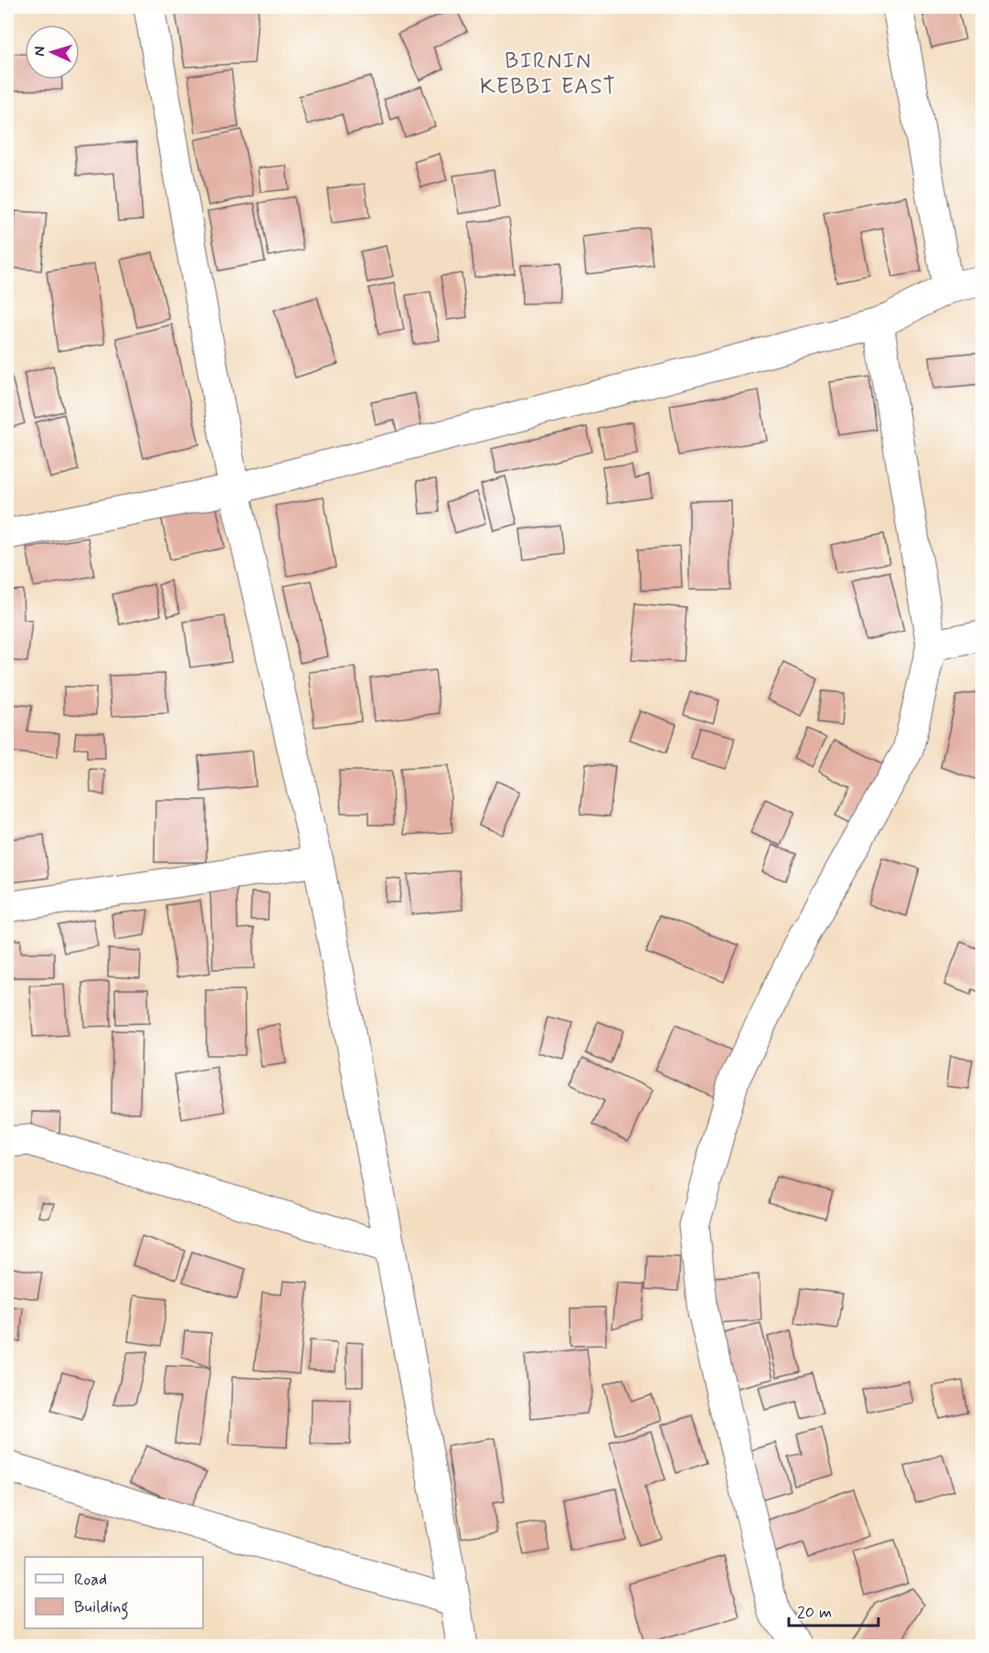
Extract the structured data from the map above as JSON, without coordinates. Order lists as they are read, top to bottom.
{
  "districts": ["BIRNIN KEBBI EAST"],
  "legend": ["Road", "Building"],
  "scale_bar": "20 m",
  "north": "left"
}
